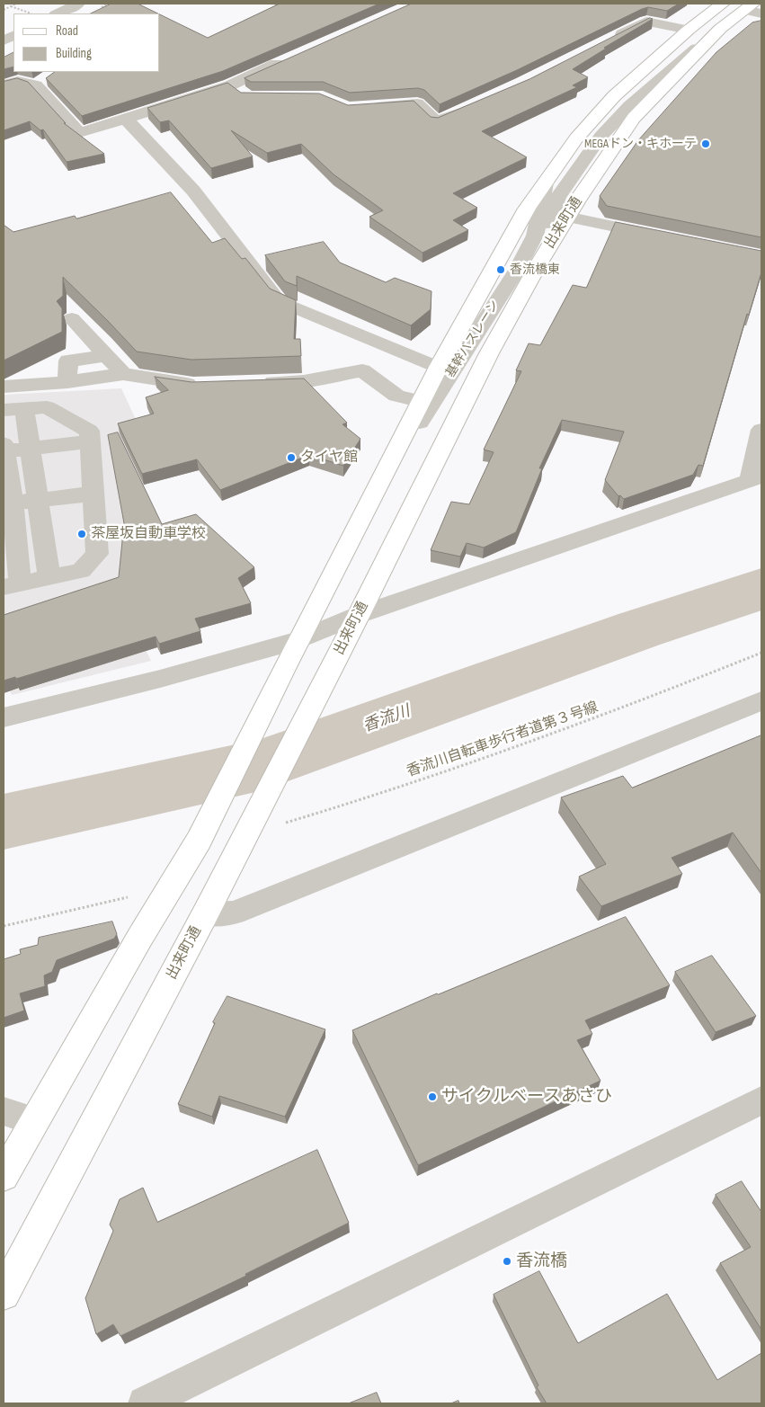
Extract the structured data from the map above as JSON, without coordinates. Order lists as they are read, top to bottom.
{
  "streets": {
    "main road": ["出来町通"],
    "street": ["基幹バスレーン"],
    "path": ["香流川自転車歩行者道第３号線"]
  },
  "crossings": [
    ["出来町通", "基幹バスレーン"],
    ["出来町通", "香流川自転車歩行者道第３号線"]
  ],
  "water": ["香流川"],
  "places": [
    "MEGAドン・キホーテ",
    "香流橋東",
    "タイヤ館",
    "茶屋坂自動車学校",
    "サイクルベースあさひ",
    "香流橋"
  ],
  "legend": ["Road", "Building"]
}
